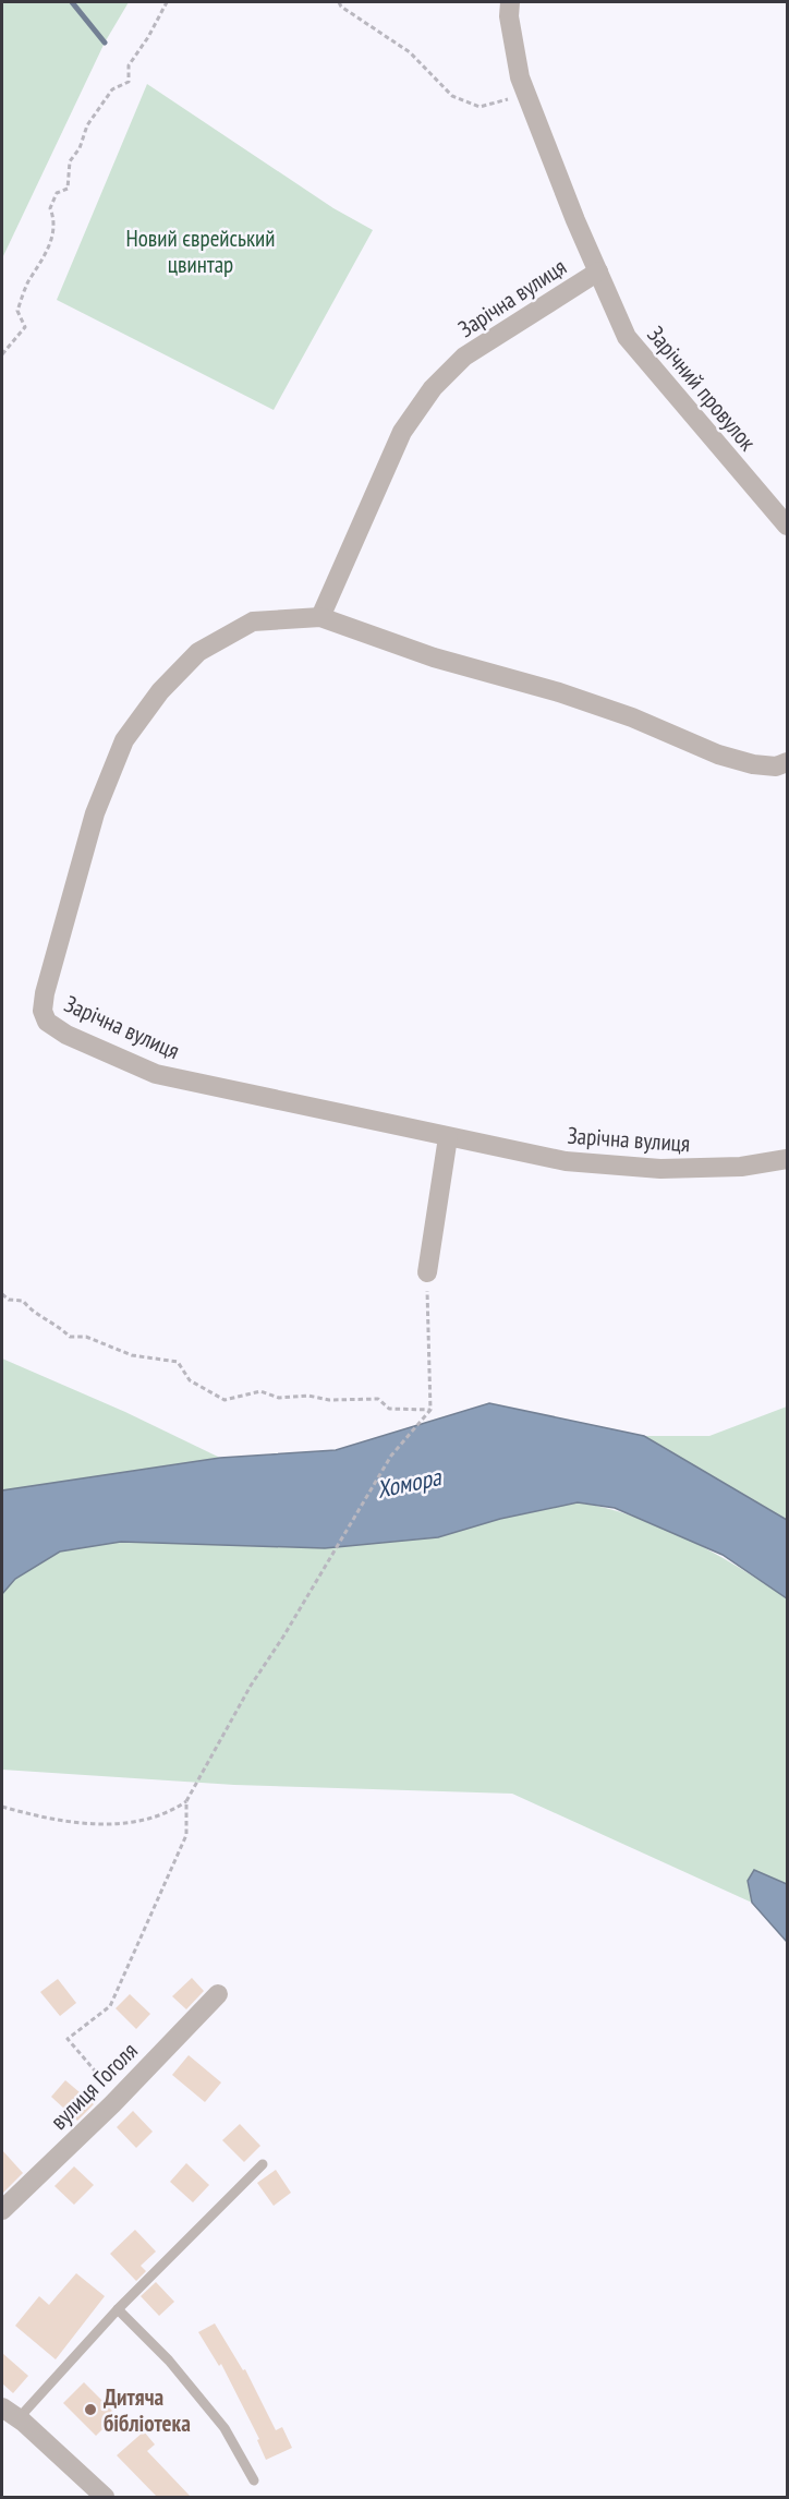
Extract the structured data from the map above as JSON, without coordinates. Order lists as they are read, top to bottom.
{
  "streets": {
    "street": ["Зарічна вулиця", "Зарічний провулок", "вулиця Гоголя"]
  },
  "crossings": [
    ["Зарічна вулиця", "Зарічний провулок"]
  ],
  "water": ["Хомора"],
  "parks": ["Новий єврейський цвинтар"],
  "places": ["Дитяча бібліотека"]
}
